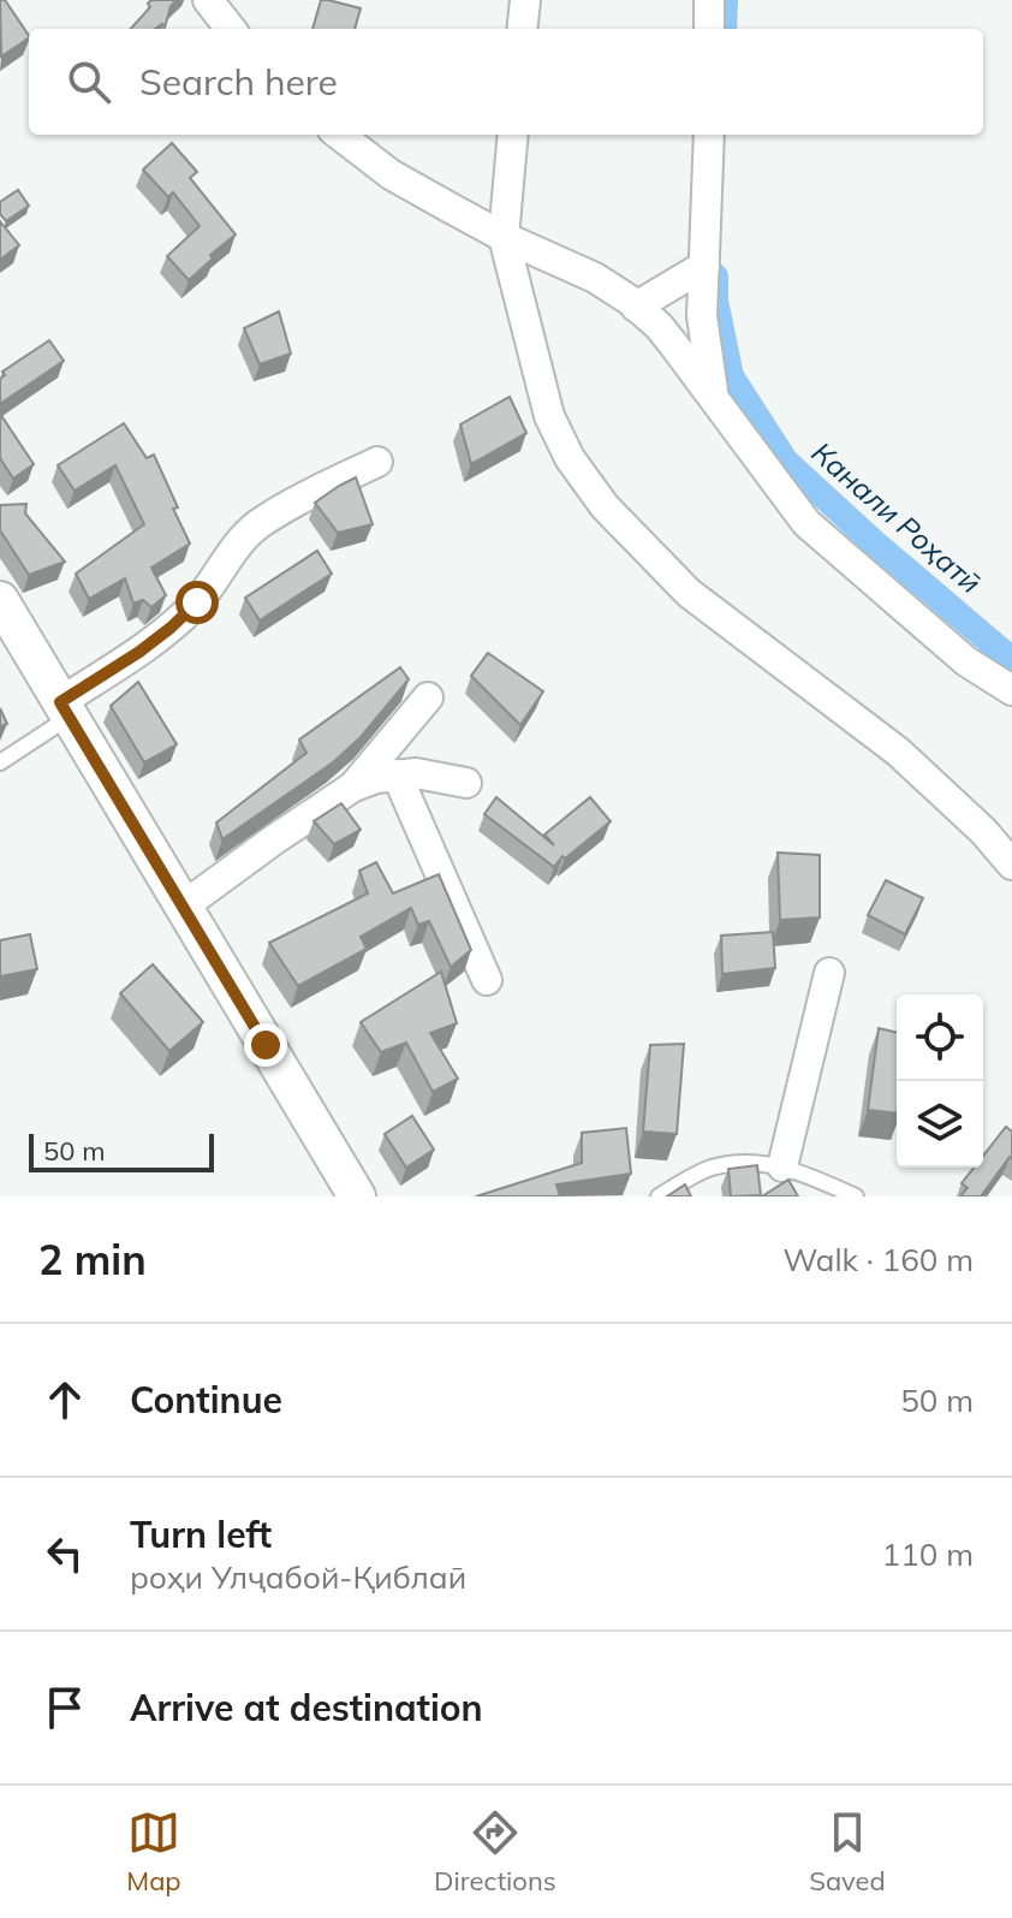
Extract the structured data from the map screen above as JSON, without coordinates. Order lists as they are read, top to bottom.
{
  "water": ["Канали Роҳатӣ"],
  "scale_bar": "50 m",
  "page": {
    "search": "Search here",
    "scale": "50 m",
    "heading": ["2 min", "Walk · 160 m"],
    "list": [
      ["Continue", "50 m"],
      ["Turn left", "роҳи Улҷабой-Қиблаӣ", "110 m"],
      "Arrive at destination"
    ],
    "nav": ["Map", "Directions", "Saved"]
  }
}
